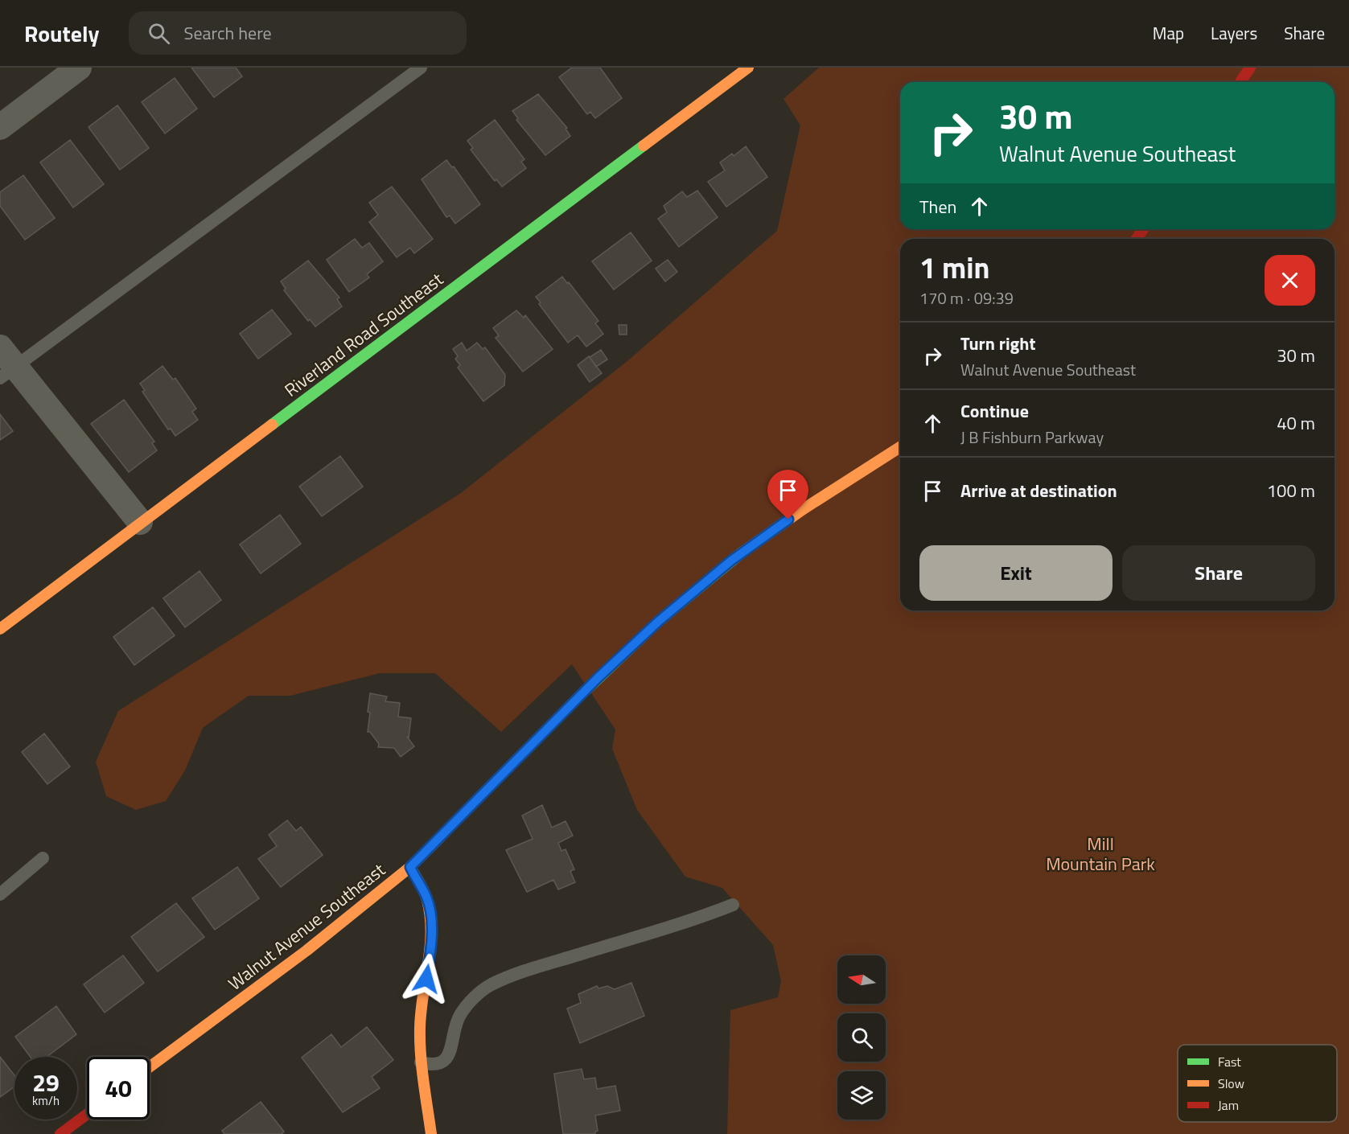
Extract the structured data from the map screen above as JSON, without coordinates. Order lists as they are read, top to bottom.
{
  "streets": {
    "street": ["Riverland Road Southeast", "Walnut Avenue Southeast"]
  },
  "parks": ["Mill Mountain Park"],
  "legend": ["Fast", "Slow", "Jam"],
  "north": "left",
  "page": {
    "header": "Routely",
    "search": "Search here",
    "nav": ["Map", "Layers", "Share"],
    "turn": ["30 m", "Walnut Avenue Southeast"],
    "then": "Then",
    "heading": ["1 min", "170 m · 09:39"],
    "list": [
      {
        "name": "Turn right",
        "note": "Walnut Avenue Southeast",
        "value": "30 m"
      },
      {
        "name": "Continue",
        "note": "J B Fishburn Parkway",
        "value": "40 m"
      },
      {
        "name": "Arrive at destination",
        "value": "100 m"
      }
    ],
    "buttons": ["Exit", "Share"],
    "speed": "29 km/h",
    "limit": "40"
  }
}
